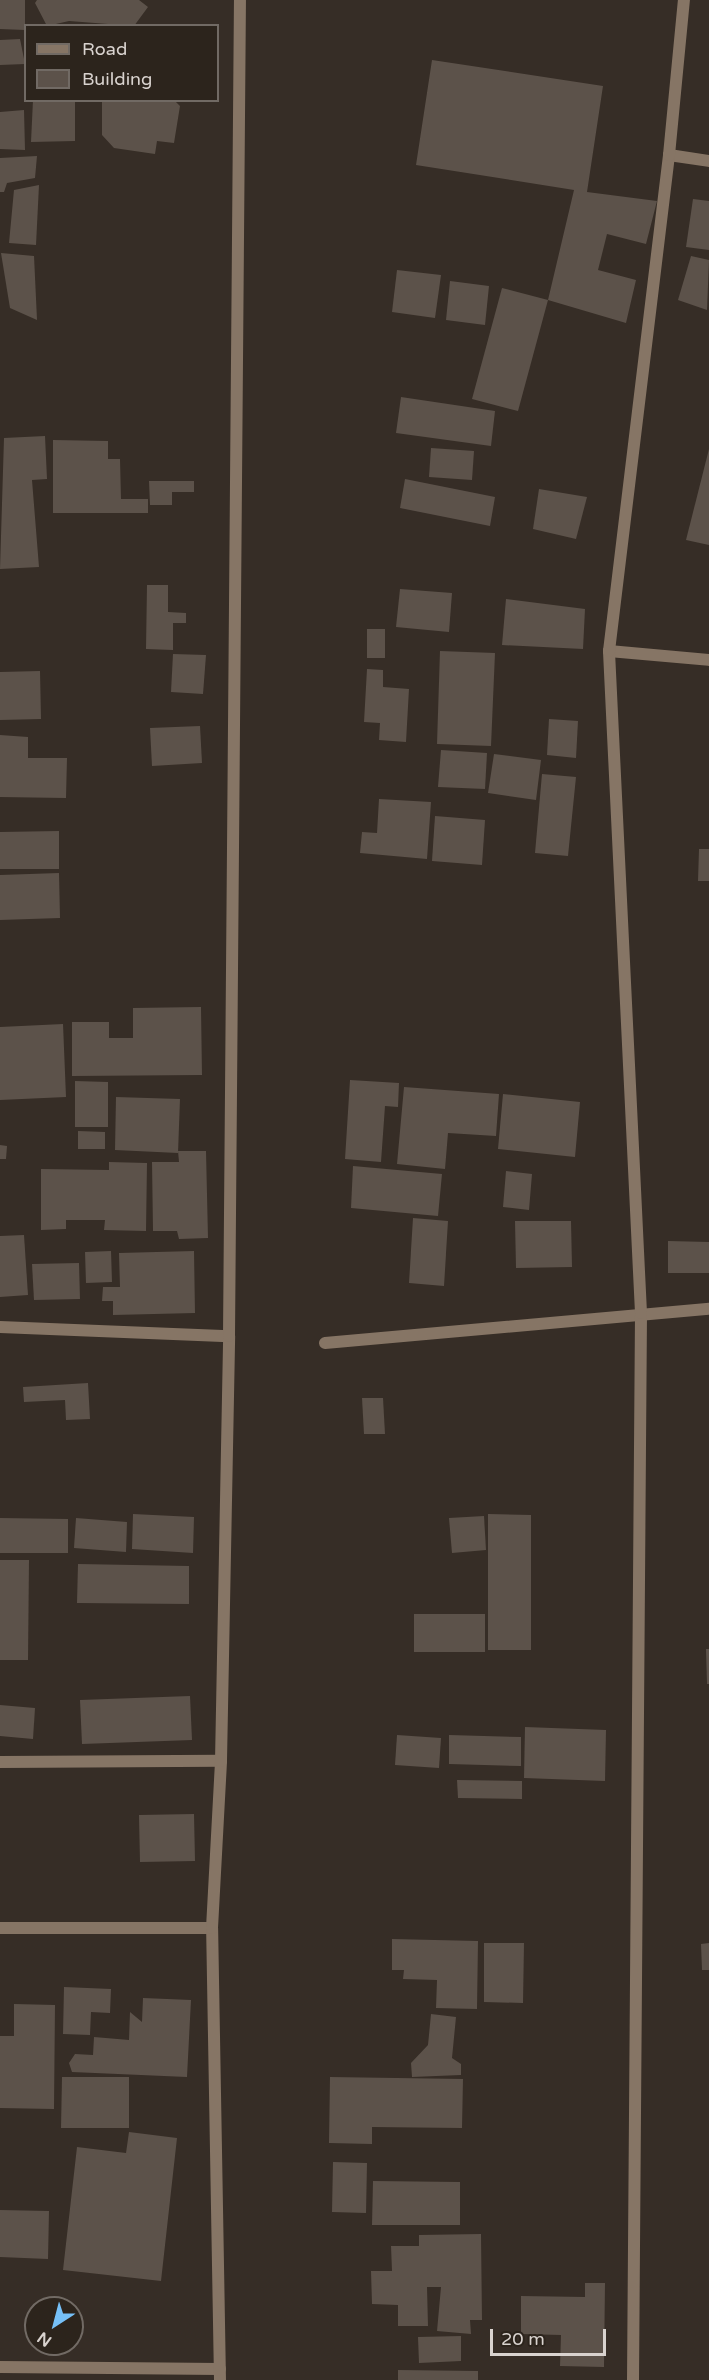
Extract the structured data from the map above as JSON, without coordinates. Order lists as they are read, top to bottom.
{
  "legend": ["Road", "Building"],
  "scale_bar": "20 m",
  "north": "bottom left"
}
